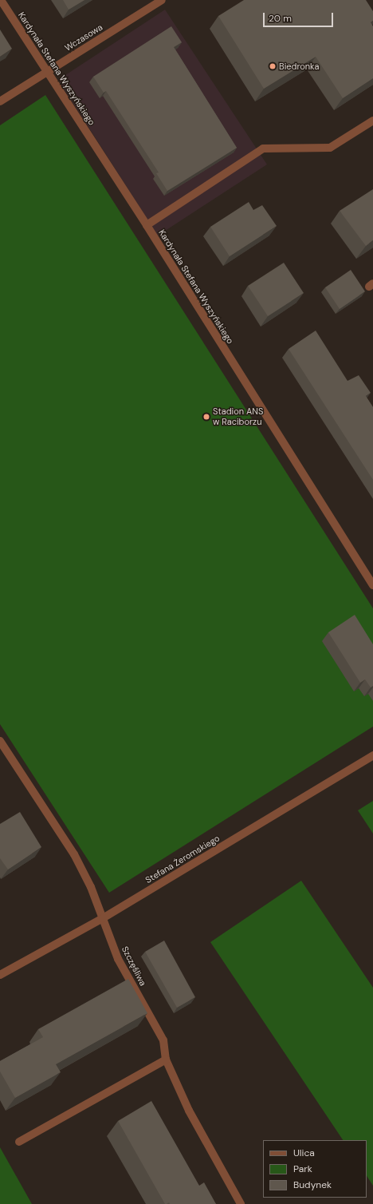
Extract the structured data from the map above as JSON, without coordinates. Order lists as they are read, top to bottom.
{
  "streets": {
    "street": [
      "Wczasowa",
      "Kardynała Stefana Wyszyńskiego",
      "Stefana Żeromskiego",
      "Szczęśliwa"
    ]
  },
  "crossings": [
    ["Wczasowa", "Kardynała Stefana Wyszyńskiego"],
    ["Stefana Żeromskiego", "Szczęśliwa"]
  ],
  "places": ["Biedronka", "Stadion ANS w Raciborzu"],
  "legend": ["Ulica", "Park", "Budynek"],
  "scale_bar": "20 m"
}
